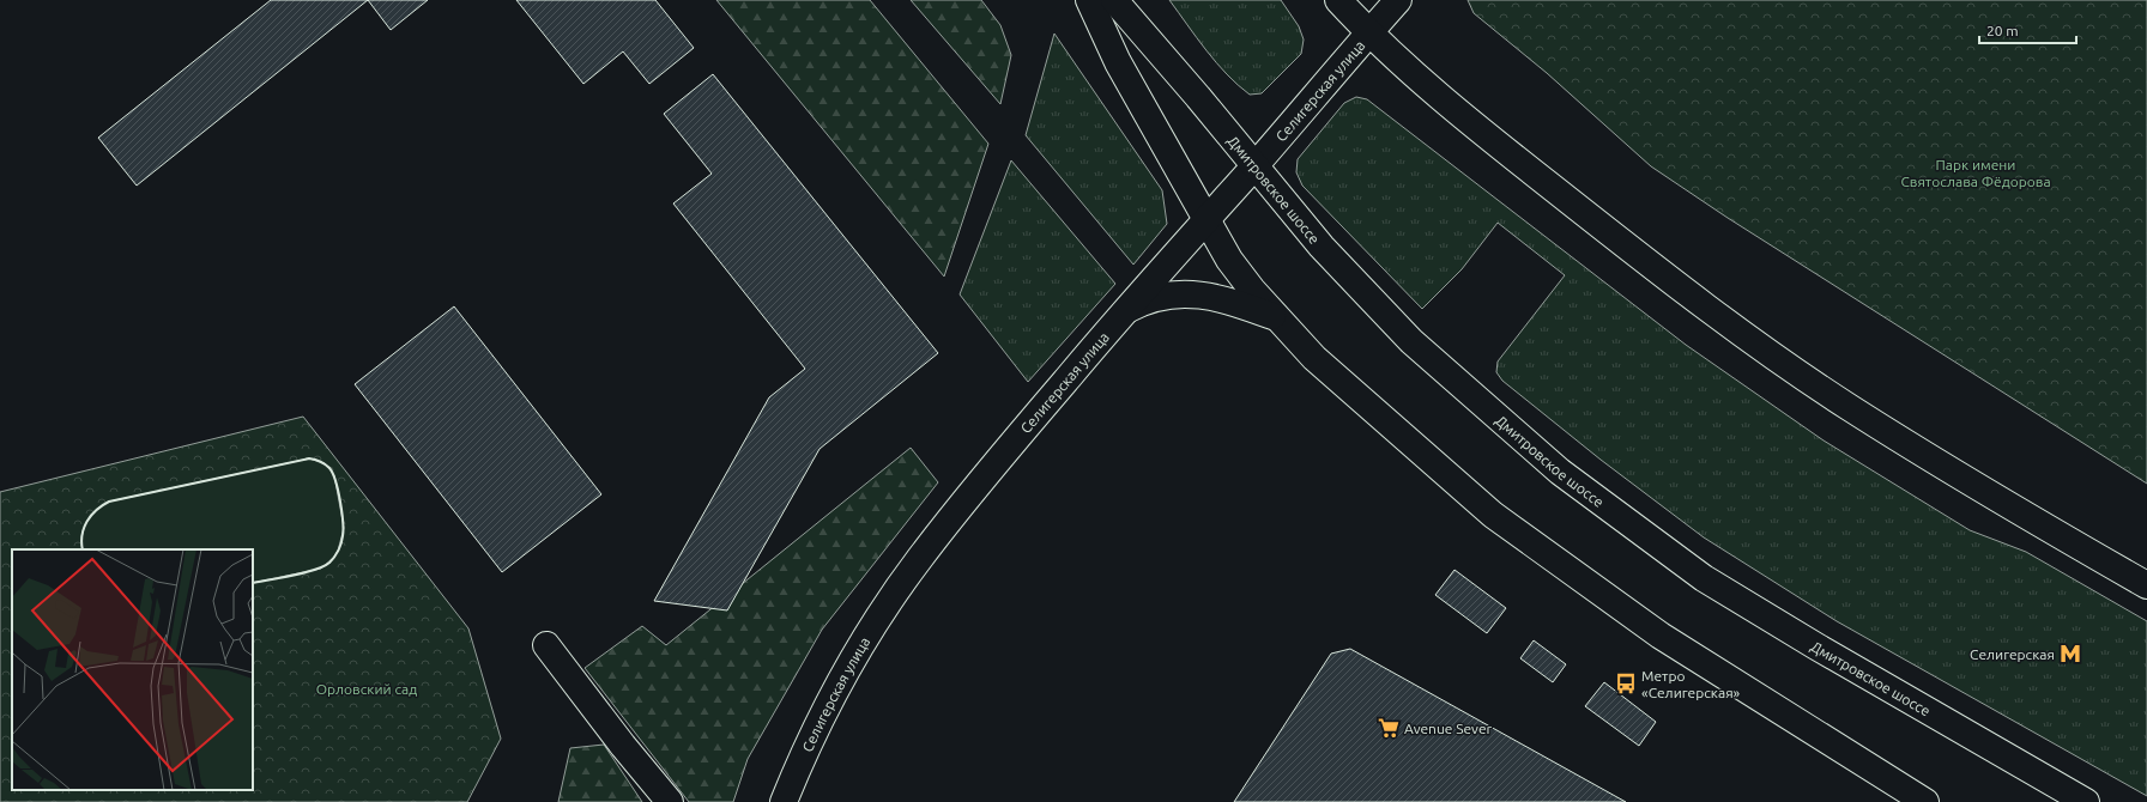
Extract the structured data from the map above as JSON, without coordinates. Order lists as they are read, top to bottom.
{
  "streets": {
    "street": ["Селигерская улица", "Дмитровское шоссе"]
  },
  "crossings": [
    ["Селигерская улица", "Дмитровское шоссе"]
  ],
  "parks": ["Парк имени Святослава Фёдорова", "Орловский сад"],
  "places": {
    "metro station": ["Селигерская"],
    "bus stop": ["Метро «Селигерская»"],
    "supermarket": ["Avenue Sever"]
  },
  "scale_bar": "20 m"
}
